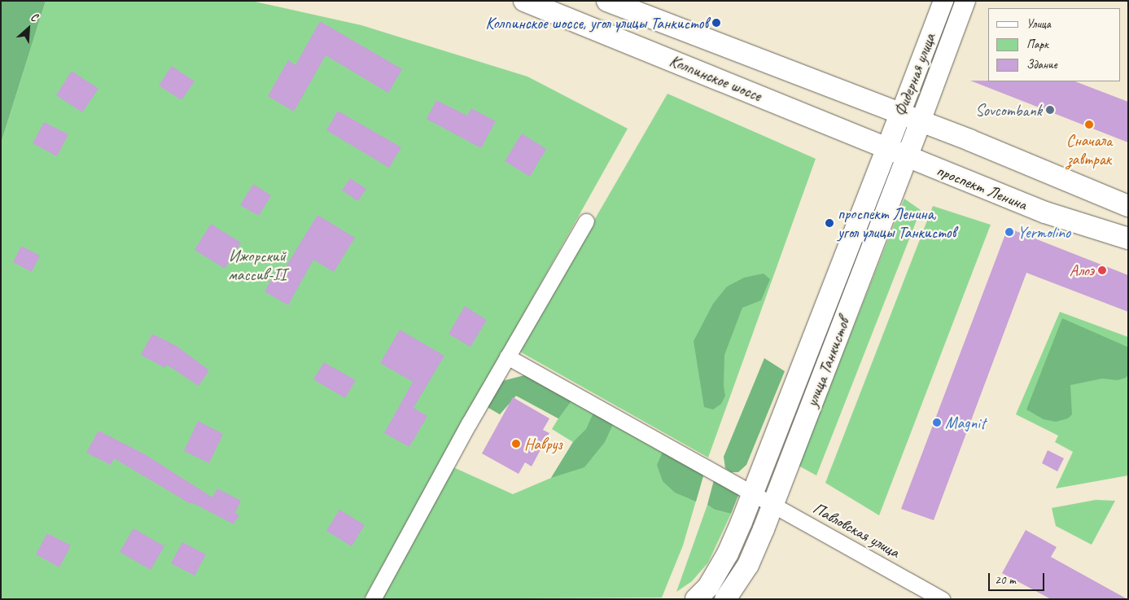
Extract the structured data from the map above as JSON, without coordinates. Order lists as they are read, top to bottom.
{
  "streets": {
    "main road": [
      "Фидерная улица",
      "Колпинское шоссе",
      "проспект Ленина",
      "улица Танкистов"
    ],
    "street": ["Павловская улица"]
  },
  "crossings": [
    ["Фидерная улица", "Колпинское шоссе"],
    ["Фидерная улица", "улица Танкистов"],
    ["Колпинское шоссе", "проспект Ленина"],
    ["Колпинское шоссе", "улица Танкистов"],
    ["проспект Ленина", "улица Танкистов"],
    ["улица Танкистов", "Павловская улица"]
  ],
  "parks": ["Ижорский массив-II"],
  "places": [
    "Колпинское шоссе, угол улицы Танкистов",
    "Sovcombank",
    "Сначала завтрак",
    "проспект Ленина, угол улицы Танкистов",
    "Yermolino",
    "Алоэ",
    "Magnit",
    "Навруз"
  ],
  "legend": ["Улица", "Парк", "Здание"],
  "scale_bar": "20 m",
  "north": "top right"
}
